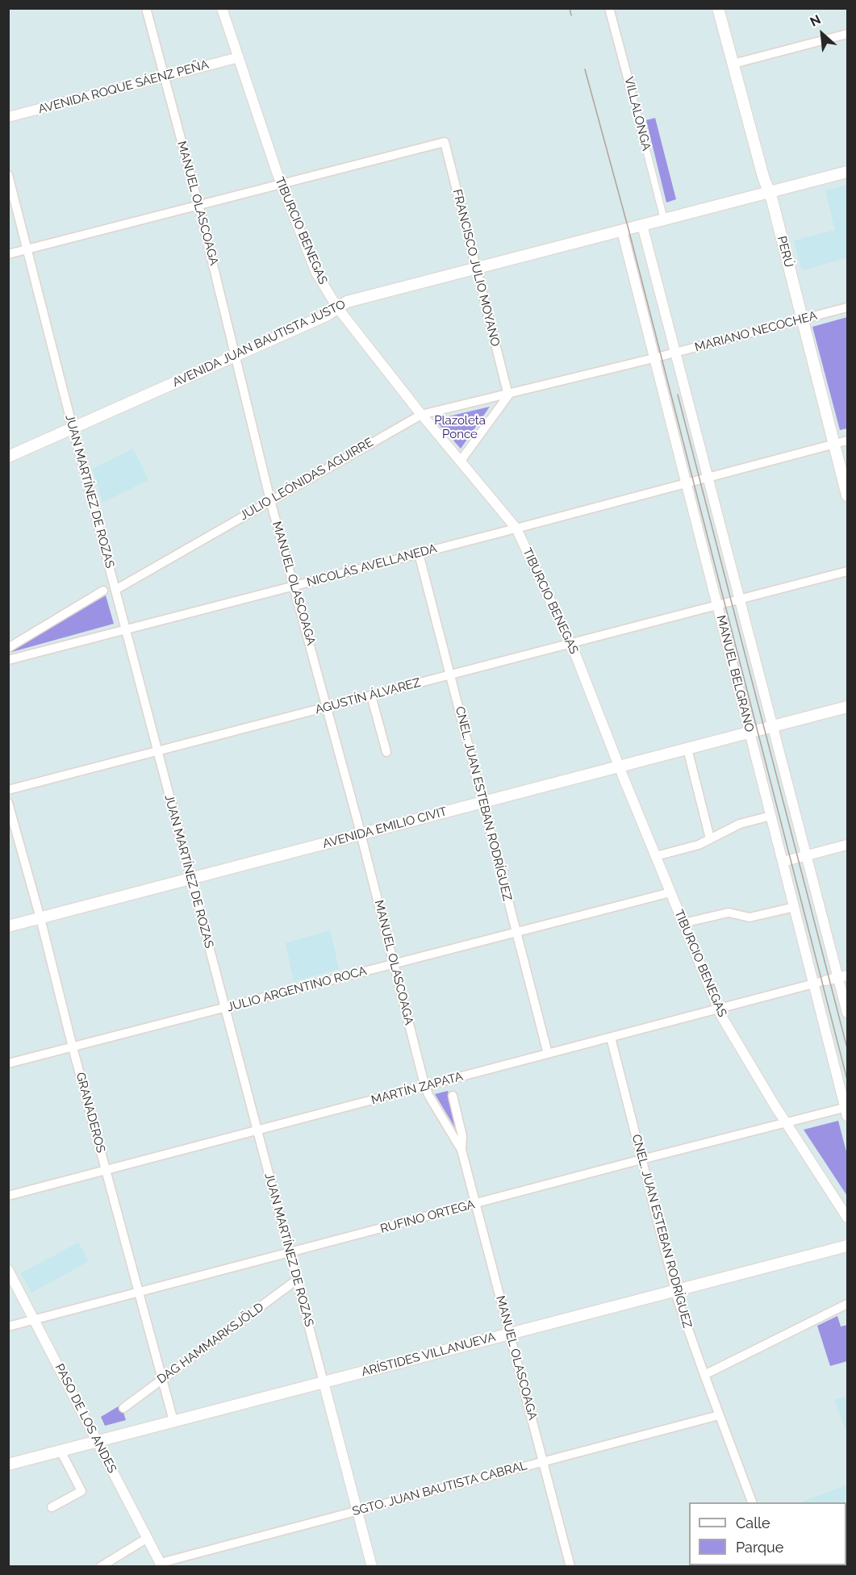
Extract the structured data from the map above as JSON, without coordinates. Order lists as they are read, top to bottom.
{
  "streets": {
    "main road": [
      "PERÚ",
      "AVENIDA JUAN BAUTISTA JUSTO",
      "AVENIDA EMILIO CIVIT",
      "ARÍSTIDES VILLANUEVA"
    ],
    "street": [
      "AVENIDA ROQUE SÁENZ PEÑA",
      "VILLALONGA",
      "MANUEL OLASCOAGA",
      "TIBURCIO BENEGAS",
      "FRANCISCO JULIO MOYANO",
      "MARIANO NECOCHEA",
      "JULIO LEÓNIDAS AGUIRRE",
      "JUAN MARTÍNEZ DE ROZAS",
      "NICOLÁS AVELLANEDA",
      "MANUEL BELGRANO",
      "AGUSTÍN ÁLVAREZ",
      "CNEL. JUAN ESTEBAN RODRÍGUEZ",
      "JULIO ARGENTINO ROCA",
      "MARTÍN ZAPATA",
      "GRANADEROS",
      "RUFINO ORTEGA",
      "DAG HAMMARKSJÖLD",
      "PASO DE LOS ANDES",
      "SGTO. JUAN BAUTISTA CABRAL"
    ]
  },
  "crossings": [
    ["AVENIDA ROQUE SÁENZ PEÑA", "MANUEL OLASCOAGA"],
    ["AVENIDA ROQUE SÁENZ PEÑA", "TIBURCIO BENEGAS"],
    ["VILLALONGA", "AVENIDA JUAN BAUTISTA JUSTO"],
    ["MANUEL OLASCOAGA", "AVENIDA JUAN BAUTISTA JUSTO"],
    ["MANUEL OLASCOAGA", "JULIO LEÓNIDAS AGUIRRE"],
    ["MANUEL OLASCOAGA", "NICOLÁS AVELLANEDA"],
    ["MANUEL OLASCOAGA", "AGUSTÍN ÁLVAREZ"],
    ["MANUEL OLASCOAGA", "AVENIDA EMILIO CIVIT"],
    ["MANUEL OLASCOAGA", "JULIO ARGENTINO ROCA"],
    ["MANUEL OLASCOAGA", "MARTÍN ZAPATA"],
    ["MANUEL OLASCOAGA", "RUFINO ORTEGA"],
    ["MANUEL OLASCOAGA", "ARÍSTIDES VILLANUEVA"],
    ["MANUEL OLASCOAGA", "SGTO. JUAN BAUTISTA CABRAL"],
    ["TIBURCIO BENEGAS", "FRANCISCO JULIO MOYANO"],
    ["TIBURCIO BENEGAS", "AVENIDA JUAN BAUTISTA JUSTO"],
    ["TIBURCIO BENEGAS", "JULIO LEÓNIDAS AGUIRRE"],
    ["TIBURCIO BENEGAS", "NICOLÁS AVELLANEDA"],
    ["TIBURCIO BENEGAS", "AGUSTÍN ÁLVAREZ"],
    ["TIBURCIO BENEGAS", "AVENIDA EMILIO CIVIT"],
    ["TIBURCIO BENEGAS", "JULIO ARGENTINO ROCA"],
    ["TIBURCIO BENEGAS", "MARTÍN ZAPATA"],
    ["TIBURCIO BENEGAS", "RUFINO ORTEGA"],
    ["PERÚ", "MARIANO NECOCHEA"],
    ["PERÚ", "AVENIDA JUAN BAUTISTA JUSTO"],
    ["PERÚ", "NICOLÁS AVELLANEDA"],
    ["FRANCISCO JULIO MOYANO", "AVENIDA JUAN BAUTISTA JUSTO"],
    ["FRANCISCO JULIO MOYANO", "JULIO LEÓNIDAS AGUIRRE"],
    ["MARIANO NECOCHEA", "JULIO LEÓNIDAS AGUIRRE"],
    ["MARIANO NECOCHEA", "MANUEL BELGRANO"],
    ["AVENIDA JUAN BAUTISTA JUSTO", "JUAN MARTÍNEZ DE ROZAS"],
    ["AVENIDA JUAN BAUTISTA JUSTO", "MANUEL BELGRANO"],
    ["JULIO LEÓNIDAS AGUIRRE", "JUAN MARTÍNEZ DE ROZAS"],
    ["JULIO LEÓNIDAS AGUIRRE", "MANUEL BELGRANO"],
    ["JUAN MARTÍNEZ DE ROZAS", "NICOLÁS AVELLANEDA"],
    ["JUAN MARTÍNEZ DE ROZAS", "AGUSTÍN ÁLVAREZ"],
    ["JUAN MARTÍNEZ DE ROZAS", "AVENIDA EMILIO CIVIT"],
    ["JUAN MARTÍNEZ DE ROZAS", "JULIO ARGENTINO ROCA"],
    ["JUAN MARTÍNEZ DE ROZAS", "MARTÍN ZAPATA"],
    ["JUAN MARTÍNEZ DE ROZAS", "RUFINO ORTEGA"],
    ["JUAN MARTÍNEZ DE ROZAS", "DAG HAMMARKSJÖLD"],
    ["JUAN MARTÍNEZ DE ROZAS", "ARÍSTIDES VILLANUEVA"],
    ["JUAN MARTÍNEZ DE ROZAS", "SGTO. JUAN BAUTISTA CABRAL"],
    ["NICOLÁS AVELLANEDA", "MANUEL BELGRANO"],
    ["NICOLÁS AVELLANEDA", "CNEL. JUAN ESTEBAN RODRÍGUEZ"],
    ["MANUEL BELGRANO", "AGUSTÍN ÁLVAREZ"],
    ["MANUEL BELGRANO", "AVENIDA EMILIO CIVIT"],
    ["MANUEL BELGRANO", "MARTÍN ZAPATA"],
    ["MANUEL BELGRANO", "RUFINO ORTEGA"],
    ["AGUSTÍN ÁLVAREZ", "CNEL. JUAN ESTEBAN RODRÍGUEZ"],
    ["CNEL. JUAN ESTEBAN RODRÍGUEZ", "AVENIDA EMILIO CIVIT"],
    ["CNEL. JUAN ESTEBAN RODRÍGUEZ", "JULIO ARGENTINO ROCA"],
    ["CNEL. JUAN ESTEBAN RODRÍGUEZ", "MARTÍN ZAPATA"],
    ["CNEL. JUAN ESTEBAN RODRÍGUEZ", "RUFINO ORTEGA"],
    ["CNEL. JUAN ESTEBAN RODRÍGUEZ", "ARÍSTIDES VILLANUEVA"],
    ["CNEL. JUAN ESTEBAN RODRÍGUEZ", "SGTO. JUAN BAUTISTA CABRAL"],
    ["AVENIDA EMILIO CIVIT", "GRANADEROS"],
    ["JULIO ARGENTINO ROCA", "GRANADEROS"],
    ["MARTÍN ZAPATA", "GRANADEROS"],
    ["GRANADEROS", "RUFINO ORTEGA"],
    ["GRANADEROS", "DAG HAMMARKSJÖLD"],
    ["GRANADEROS", "ARÍSTIDES VILLANUEVA"],
    ["RUFINO ORTEGA", "PASO DE LOS ANDES"],
    ["ARÍSTIDES VILLANUEVA", "PASO DE LOS ANDES"],
    ["PASO DE LOS ANDES", "SGTO. JUAN BAUTISTA CABRAL"]
  ],
  "parks": ["Plazoleta Ponce"],
  "legend": ["Calle", "Parque"],
  "north": "top left"
}
